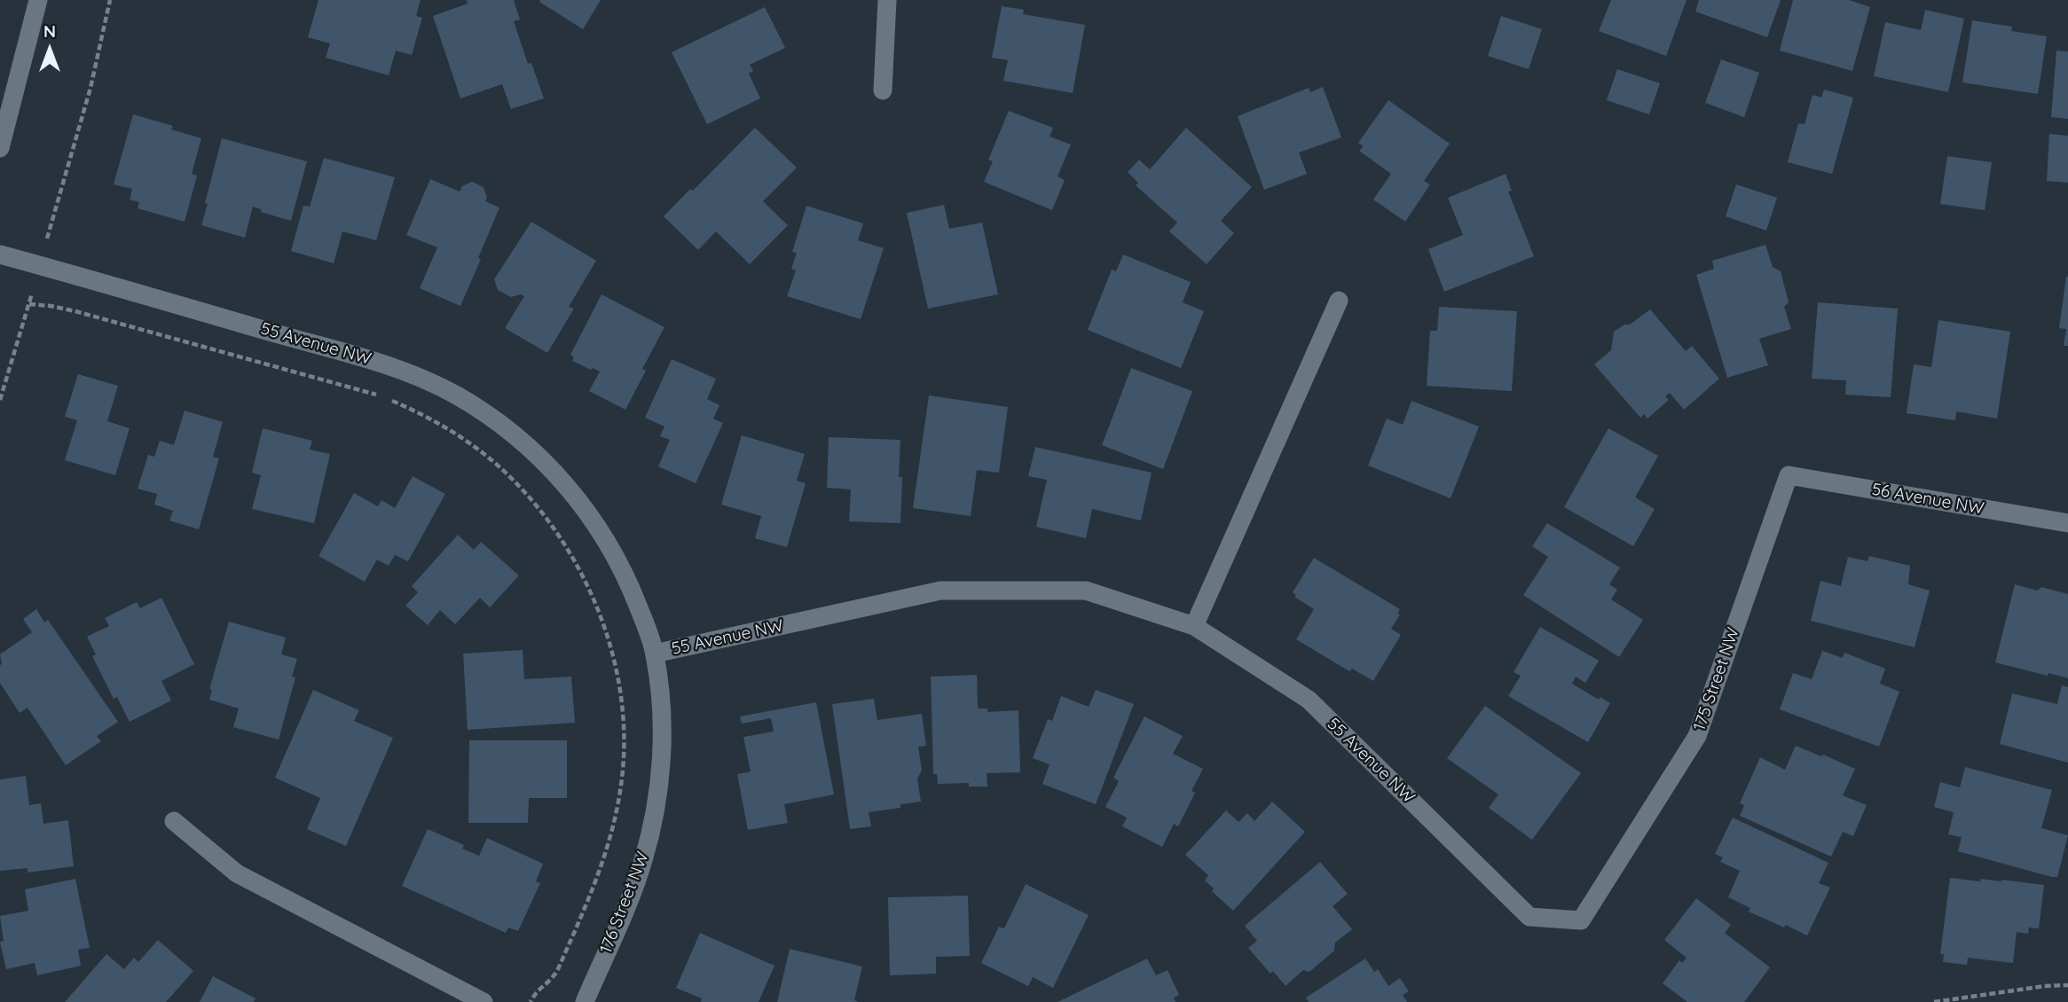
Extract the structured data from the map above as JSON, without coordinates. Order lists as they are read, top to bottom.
{
  "streets": {
    "street": [
      "55 Avenue NW",
      "56 Avenue NW",
      "175 Street NW",
      "176 Street NW"
    ]
  },
  "crossings": [
    ["55 Avenue NW", "175 Street NW"],
    ["55 Avenue NW", "176 Street NW"],
    ["56 Avenue NW", "175 Street NW"]
  ],
  "north": "top"
}
